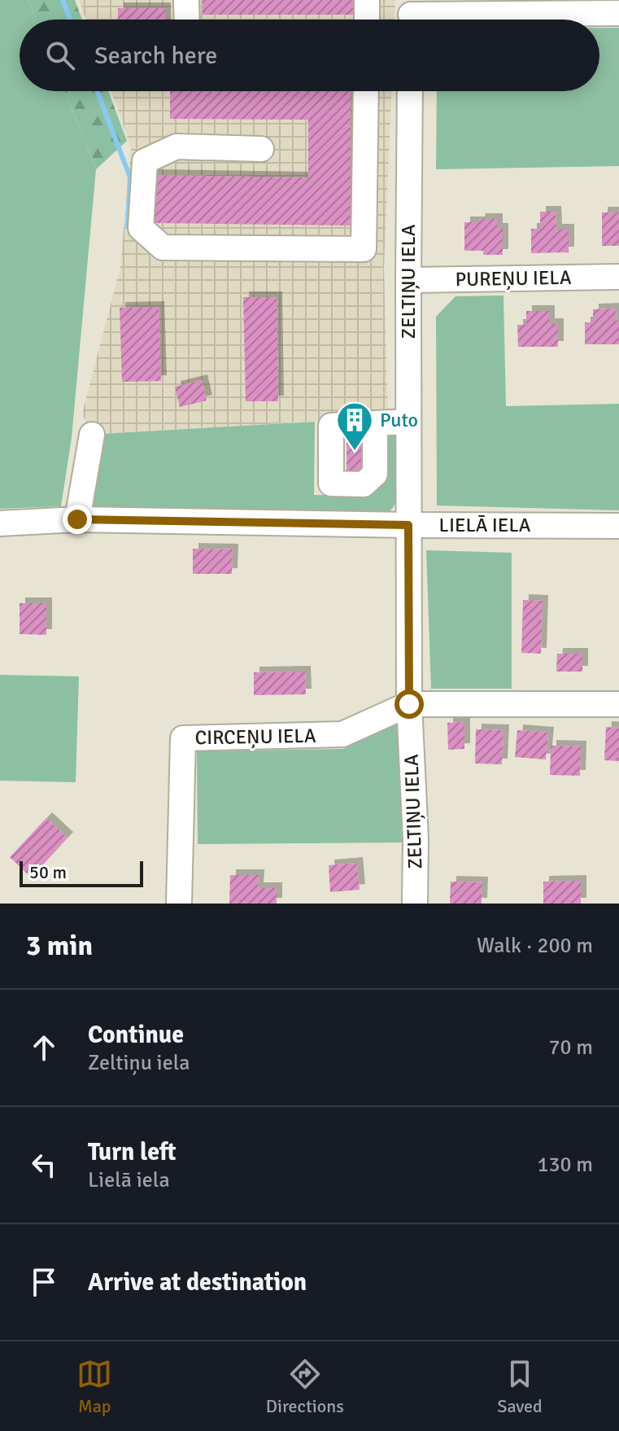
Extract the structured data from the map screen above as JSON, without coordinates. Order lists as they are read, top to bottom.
{
  "streets": {
    "street": [
      "PUREŅU IELA",
      "ZELTIŅU IELA",
      "LIELĀ IELA",
      "CIRCEŅU IELA"
    ]
  },
  "crossings": [
    ["PUREŅU IELA", "ZELTIŅU IELA"],
    ["ZELTIŅU IELA", "LIELĀ IELA"],
    ["ZELTIŅU IELA", "CIRCEŅU IELA"]
  ],
  "places": {
    "building": ["Puto"]
  },
  "scale_bar": "50 m",
  "page": {
    "search": "Search here",
    "scale": "50 m",
    "heading": ["3 min", "Walk · 200 m"],
    "list": [
      ["Continue", "Zeltiņu iela", "70 m"],
      ["Turn left", "Lielā iela", "130 m"],
      "Arrive at destination"
    ],
    "nav": ["Map", "Directions", "Saved"]
  }
}
